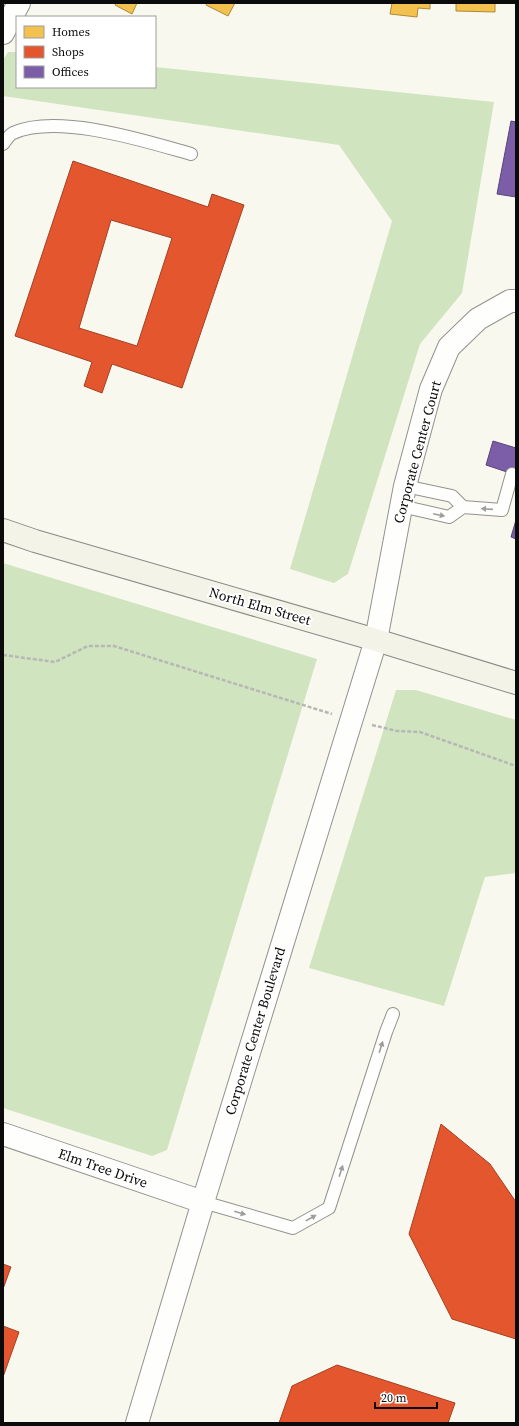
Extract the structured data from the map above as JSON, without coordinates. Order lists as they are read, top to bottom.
{
  "streets": {
    "main road": ["North Elm Street"],
    "street": ["Corporate Center Court", "Corporate Center Boulevard", "Elm Tree Drive"]
  },
  "crossings": [
    ["Corporate Center Court", "North Elm Street"],
    ["Corporate Center Court", "Corporate Center Boulevard"],
    ["North Elm Street", "Corporate Center Boulevard"],
    ["Corporate Center Boulevard", "Elm Tree Drive"]
  ],
  "legend": ["Homes", "Shops", "Offices"],
  "scale_bar": "20 m"
}
